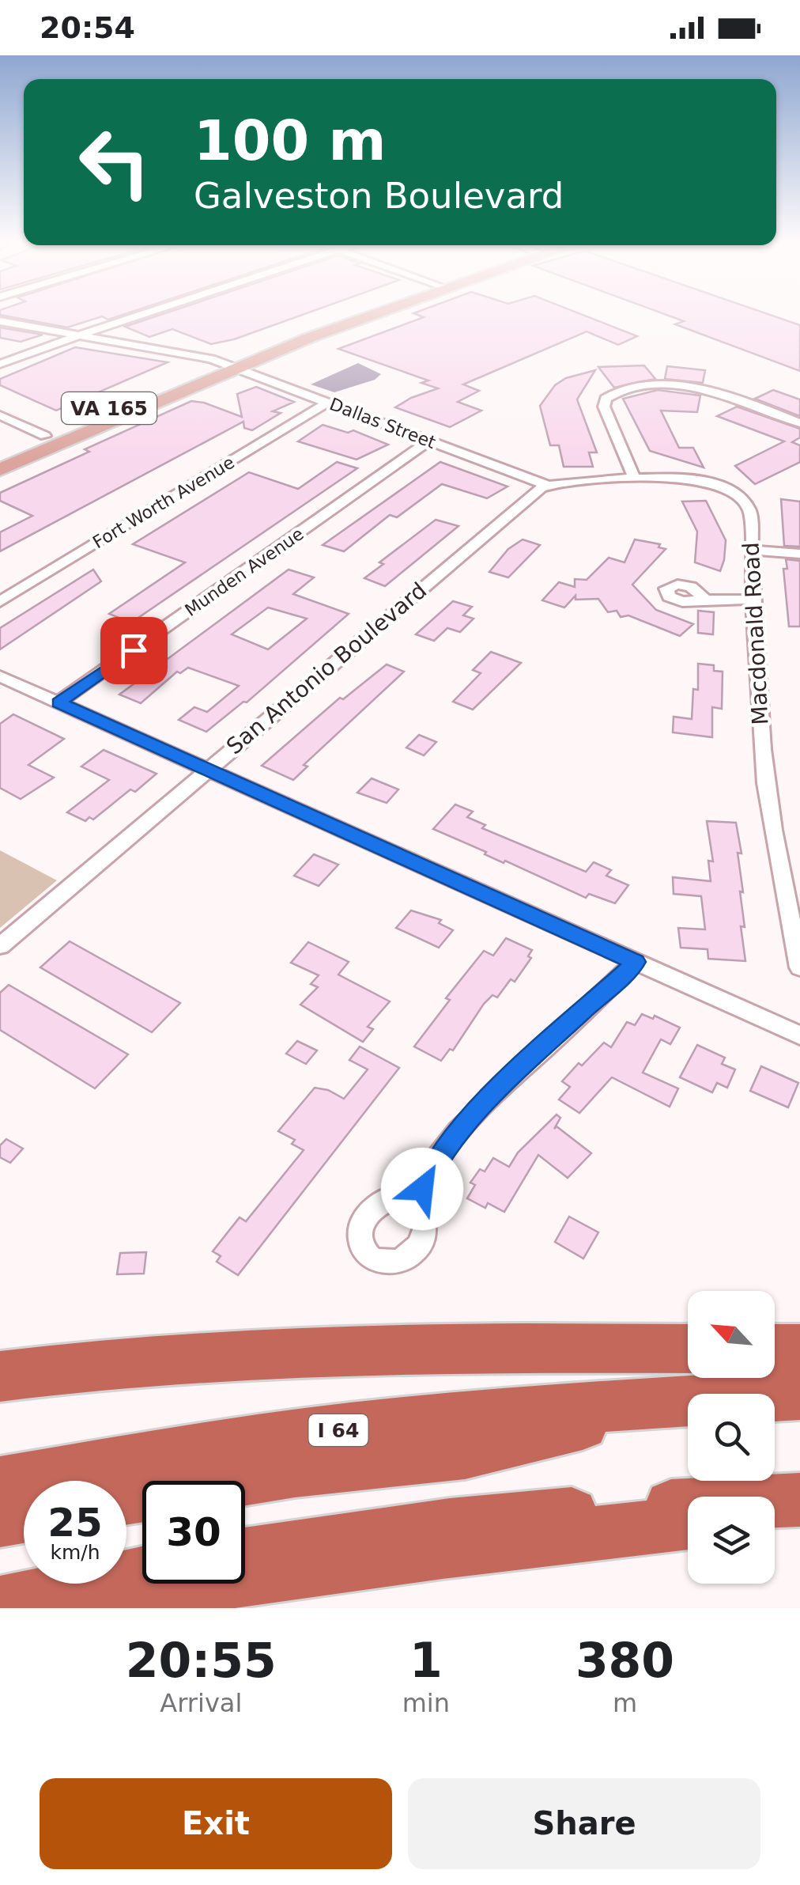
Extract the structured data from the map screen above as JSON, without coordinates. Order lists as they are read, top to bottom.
{
  "streets": {
    "highway": ["I 64"],
    "main road": ["VA 165"],
    "street": [
      "Dallas Street",
      "Fort Worth Avenue",
      "Munden Avenue",
      "Macdonald Road",
      "San Antonio Boulevard"
    ]
  },
  "crossings": [
    ["VA 165", "Dallas Street"],
    ["Dallas Street", "Fort Worth Avenue"],
    ["Dallas Street", "Munden Avenue"],
    ["Dallas Street", "Macdonald Road"],
    ["Dallas Street", "San Antonio Boulevard"],
    ["Macdonald Road", "San Antonio Boulevard"]
  ],
  "north": "top left",
  "page": {
    "status": "20:54",
    "turn": ["100 m", "Galveston Boulevard"],
    "speed": "25 km/h",
    "limit": "30",
    "eta": [
      "20:55",
      "Arrival",
      "1",
      "min",
      "380",
      "m"
    ],
    "buttons": ["Exit", "Share"]
  }
}
